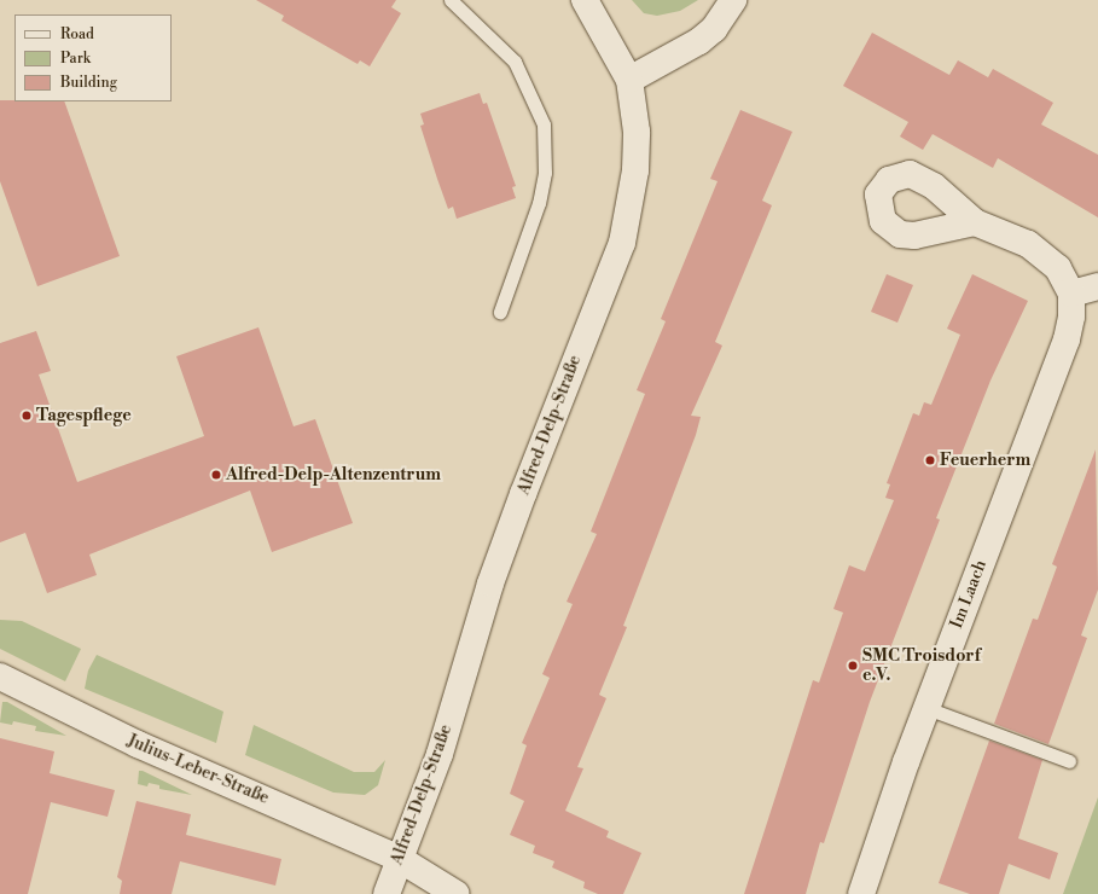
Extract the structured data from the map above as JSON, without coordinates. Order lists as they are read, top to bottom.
{
  "streets": {
    "street": ["Alfred-Delp-Straße", "Im Laach", "Julius-Leber-Straße"]
  },
  "crossings": [
    ["Alfred-Delp-Straße", "Julius-Leber-Straße"]
  ],
  "places": [
    "Tagespflege",
    "Feuerherm",
    "Alfred-Delp-Altenzentrum",
    "SMC Troisdorf e.V."
  ],
  "legend": ["Road", "Park", "Building"]
}
